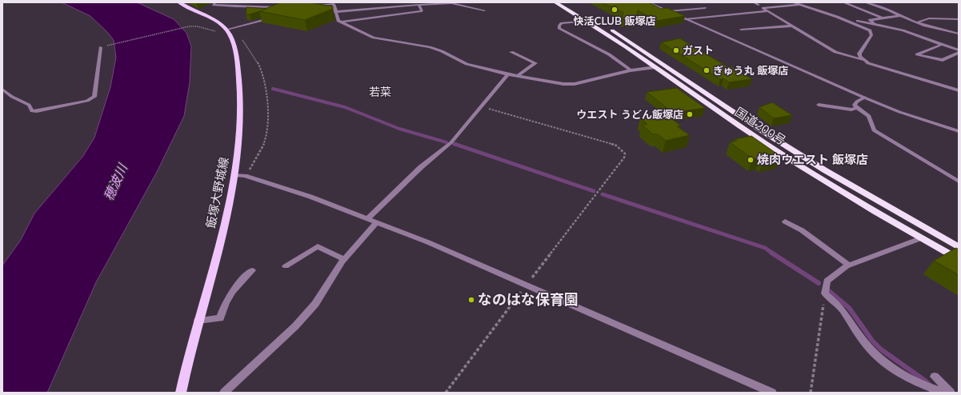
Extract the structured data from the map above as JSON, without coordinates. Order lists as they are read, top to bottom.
{
  "streets": {
    "highway": ["国道200号"],
    "main road": ["飯塚大野城線"]
  },
  "districts": ["若菜"],
  "water": ["穂波川"],
  "places": [
    "快活CLUB 飯塚店",
    "ガスト",
    "ぎゅう丸 飯塚店",
    "ウエスト うどん飯塚店",
    "焼肉ウエスト 飯塚店",
    "なのはな保育園"
  ]
}
